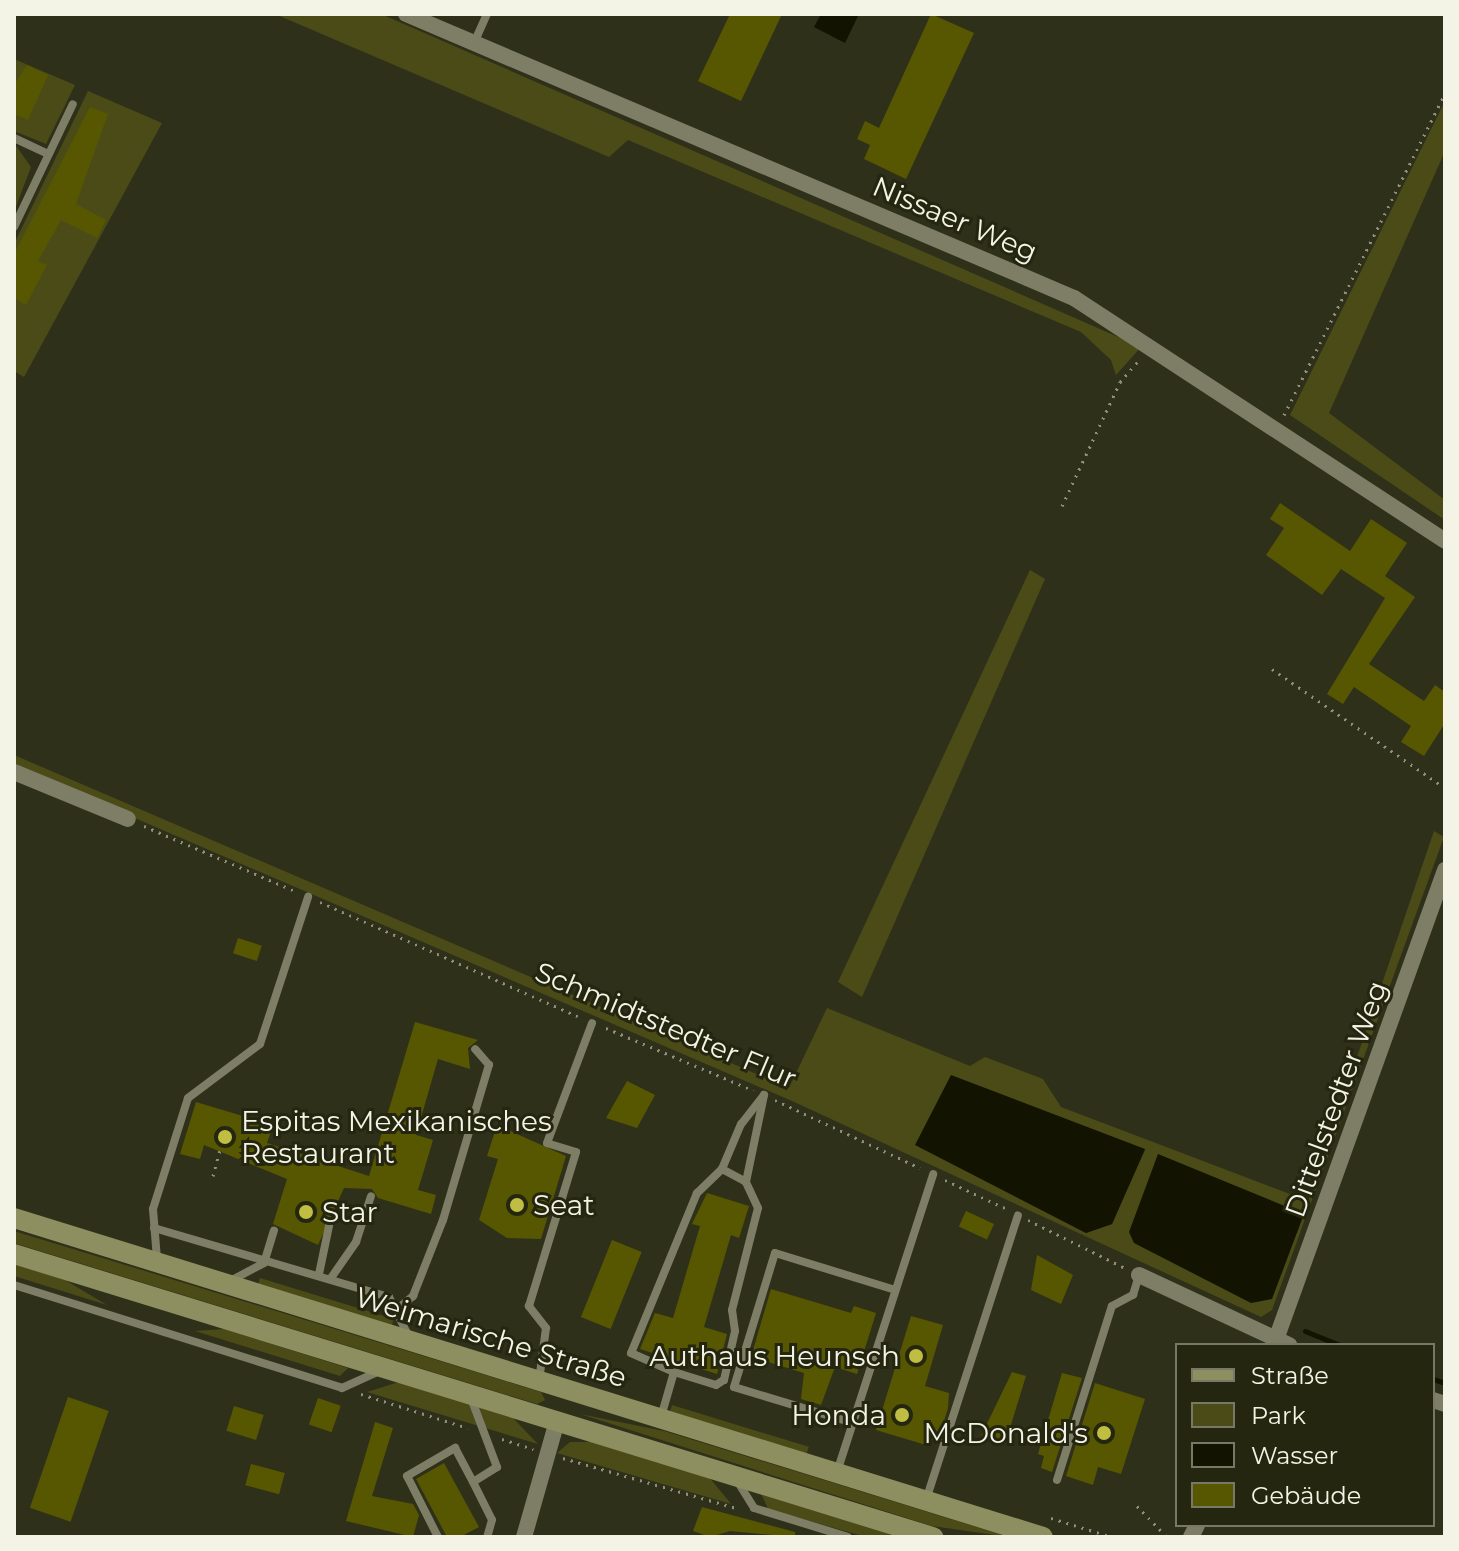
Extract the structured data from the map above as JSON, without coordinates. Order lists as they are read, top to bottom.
{
  "streets": {
    "main road": ["Weimarische Straße"],
    "street": ["Nissaer Weg", "Dittelstedter Weg"],
    "path": ["Schmidtstedter Flur"]
  },
  "places": [
    "Espitas Mexikanisches Restaurant",
    "Seat",
    "Star",
    "Authaus Heunsch",
    "Honda",
    "McDonald's"
  ],
  "legend": [
    "Straße",
    "Park",
    "Wasser",
    "Gebäude"
  ]
}
